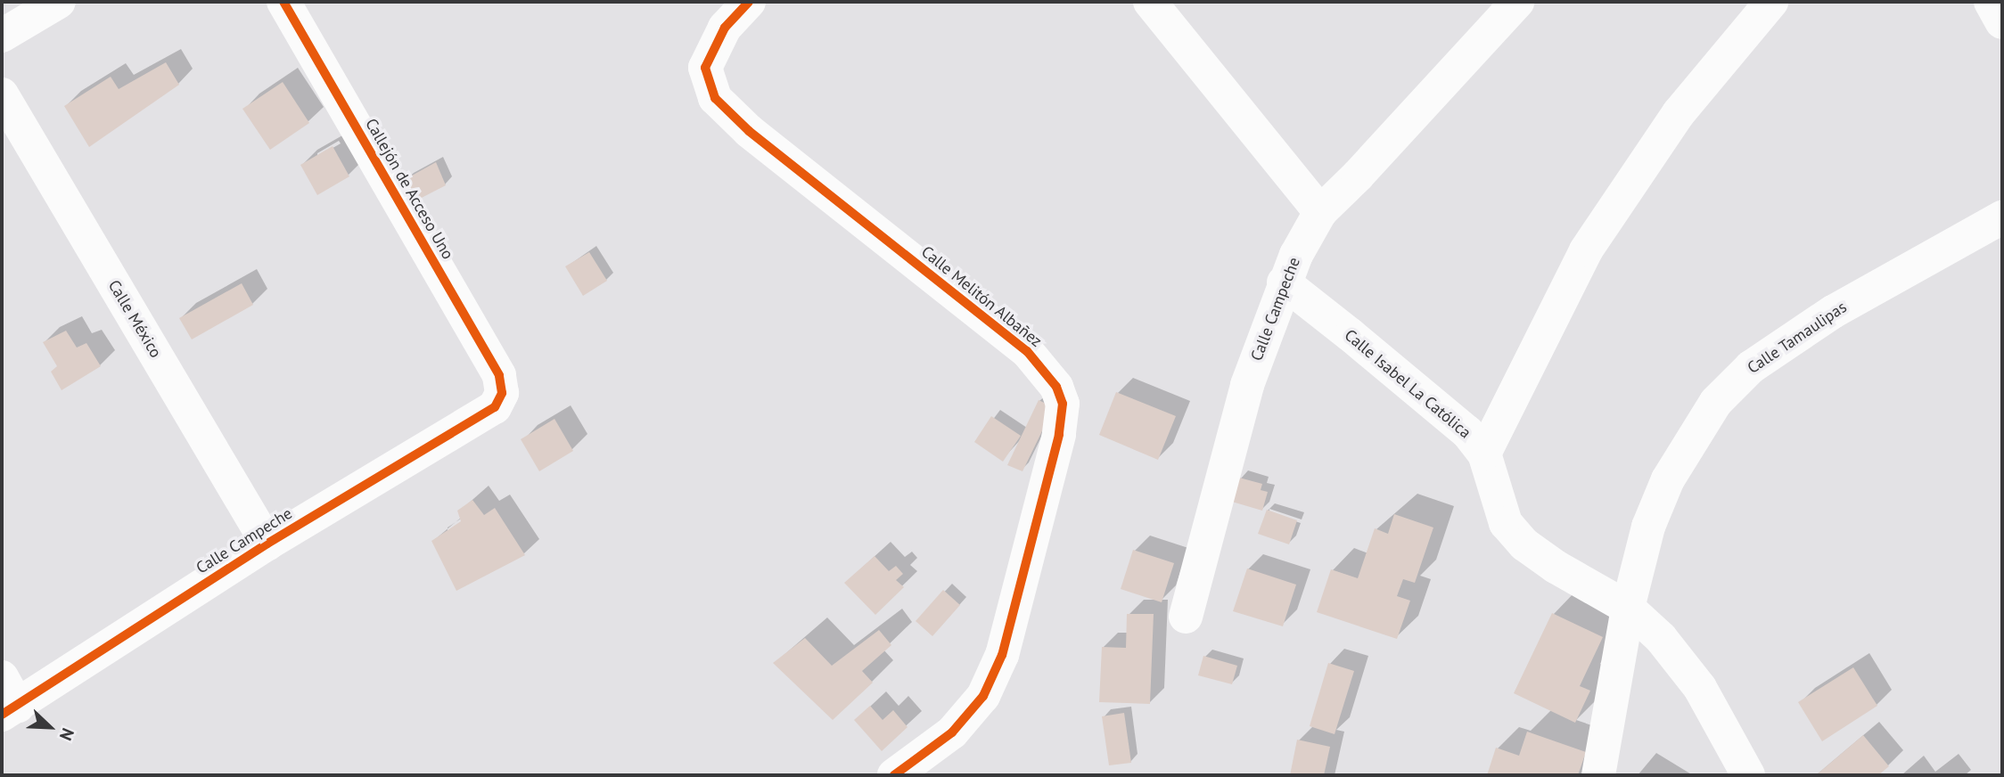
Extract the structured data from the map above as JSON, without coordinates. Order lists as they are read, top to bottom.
{
  "streets": {
    "street": [
      "Callejón de Acceso Uno",
      "Calle Melitón Albañez",
      "Calle Campeche",
      "Calle México",
      "Calle Tamaulipas",
      "Calle Isabel La Católica"
    ]
  },
  "crossings": [
    ["Callejón de Acceso Uno", "Calle Campeche"],
    ["Calle Campeche", "Calle México"],
    ["Calle Campeche", "Calle Isabel La Católica"],
    ["Calle Tamaulipas", "Calle Isabel La Católica"]
  ],
  "north": "bottom right"
}
